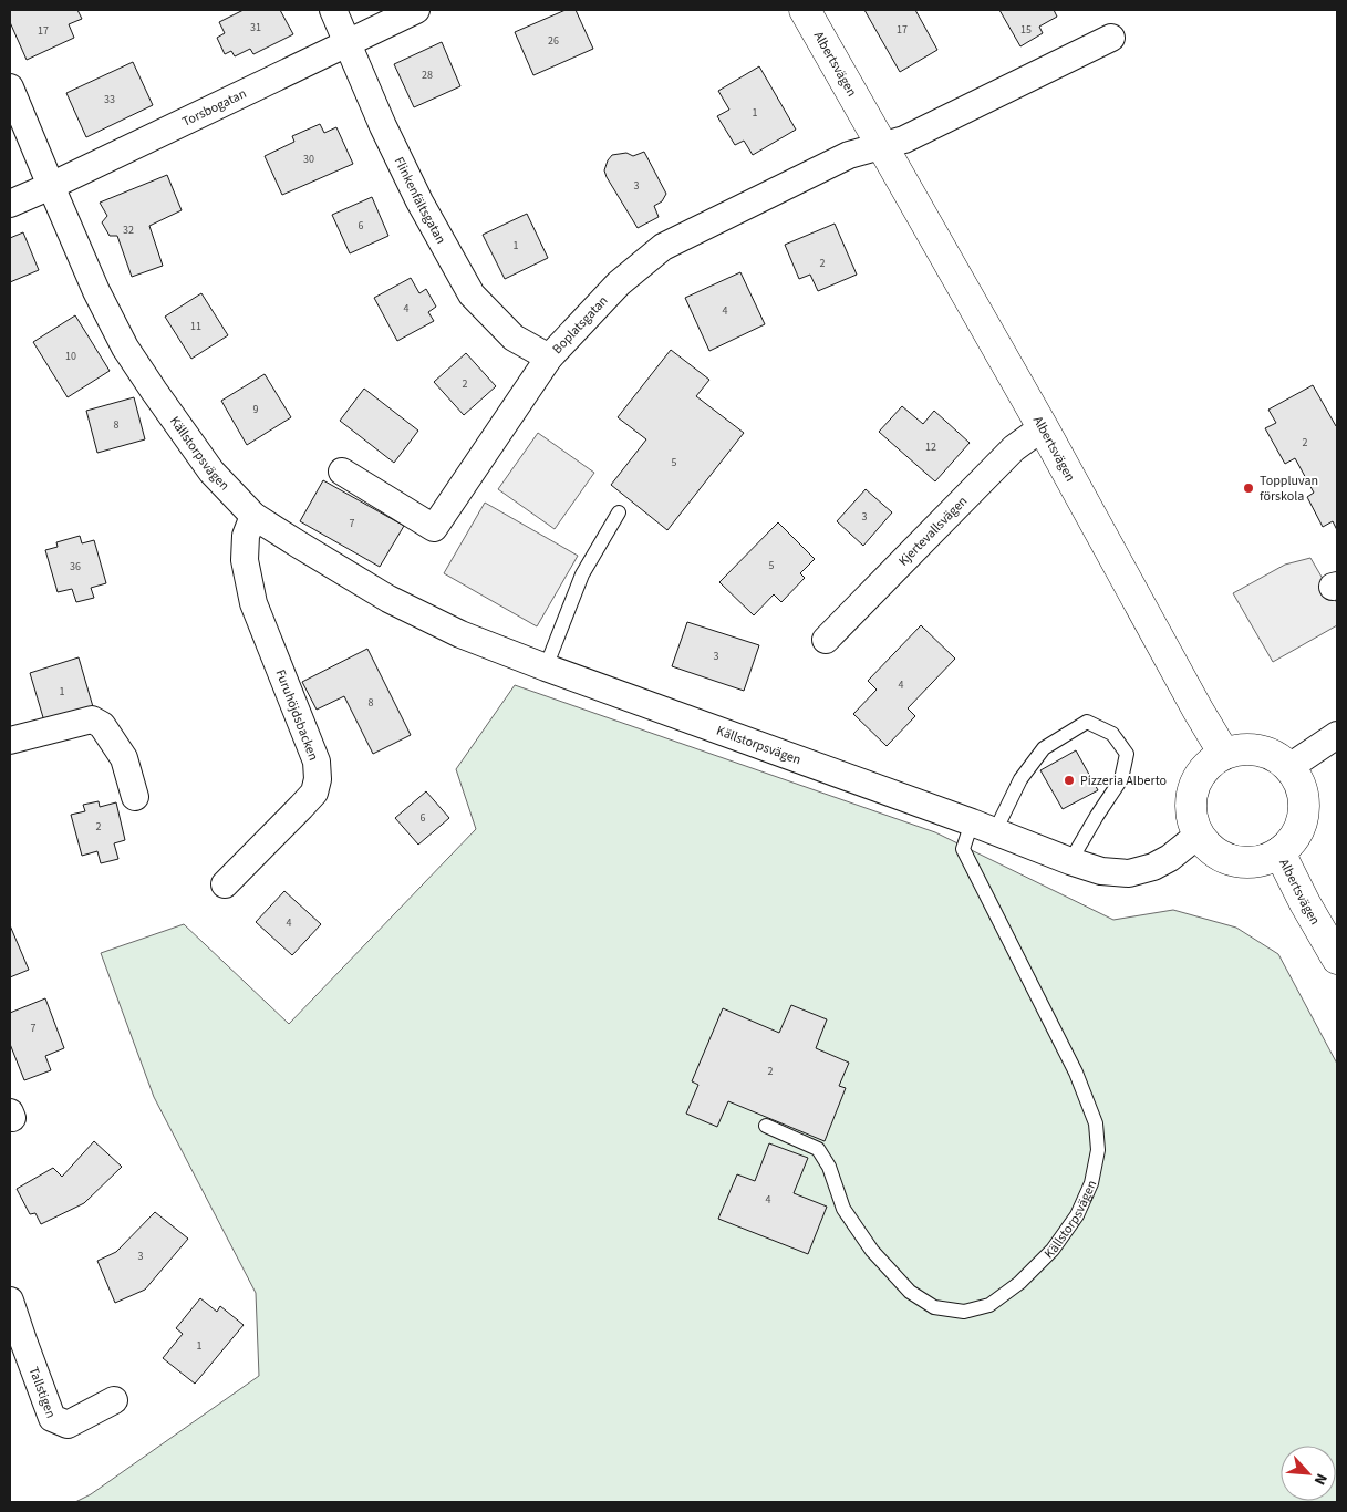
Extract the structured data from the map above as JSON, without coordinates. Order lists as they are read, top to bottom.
{
  "streets": {
    "street": [
      "Albertsvägen",
      "Torsbogatan",
      "Flinkenfältsgatan",
      "Boplatsgatan",
      "Källstorpsvägen",
      "Kjertevallsvägen",
      "Furuhöjdsbacken",
      "Tallstigen"
    ]
  },
  "crossings": [
    ["Albertsvägen", "Boplatsgatan"],
    ["Albertsvägen", "Källstorpsvägen"],
    ["Albertsvägen", "Kjertevallsvägen"],
    ["Torsbogatan", "Flinkenfältsgatan"],
    ["Torsbogatan", "Källstorpsvägen"],
    ["Flinkenfältsgatan", "Boplatsgatan"],
    ["Källstorpsvägen", "Furuhöjdsbacken"]
  ],
  "places": ["Toppluvan förskola", "Pizzeria Alberto"],
  "house_numbers": [
    "31",
    "17",
    "15",
    "17",
    "26",
    "28",
    "33",
    "1",
    "30",
    "3",
    "6",
    "32",
    "1",
    "2",
    "4",
    "4",
    "11",
    "10",
    "2",
    "9",
    "8",
    "2",
    "12",
    "5",
    "3",
    "7",
    "5",
    "36",
    "3",
    "4",
    "1",
    "8",
    "6",
    "2",
    "4",
    "7",
    "2",
    "4",
    "3",
    "1"
  ],
  "north": "bottom right"
}
